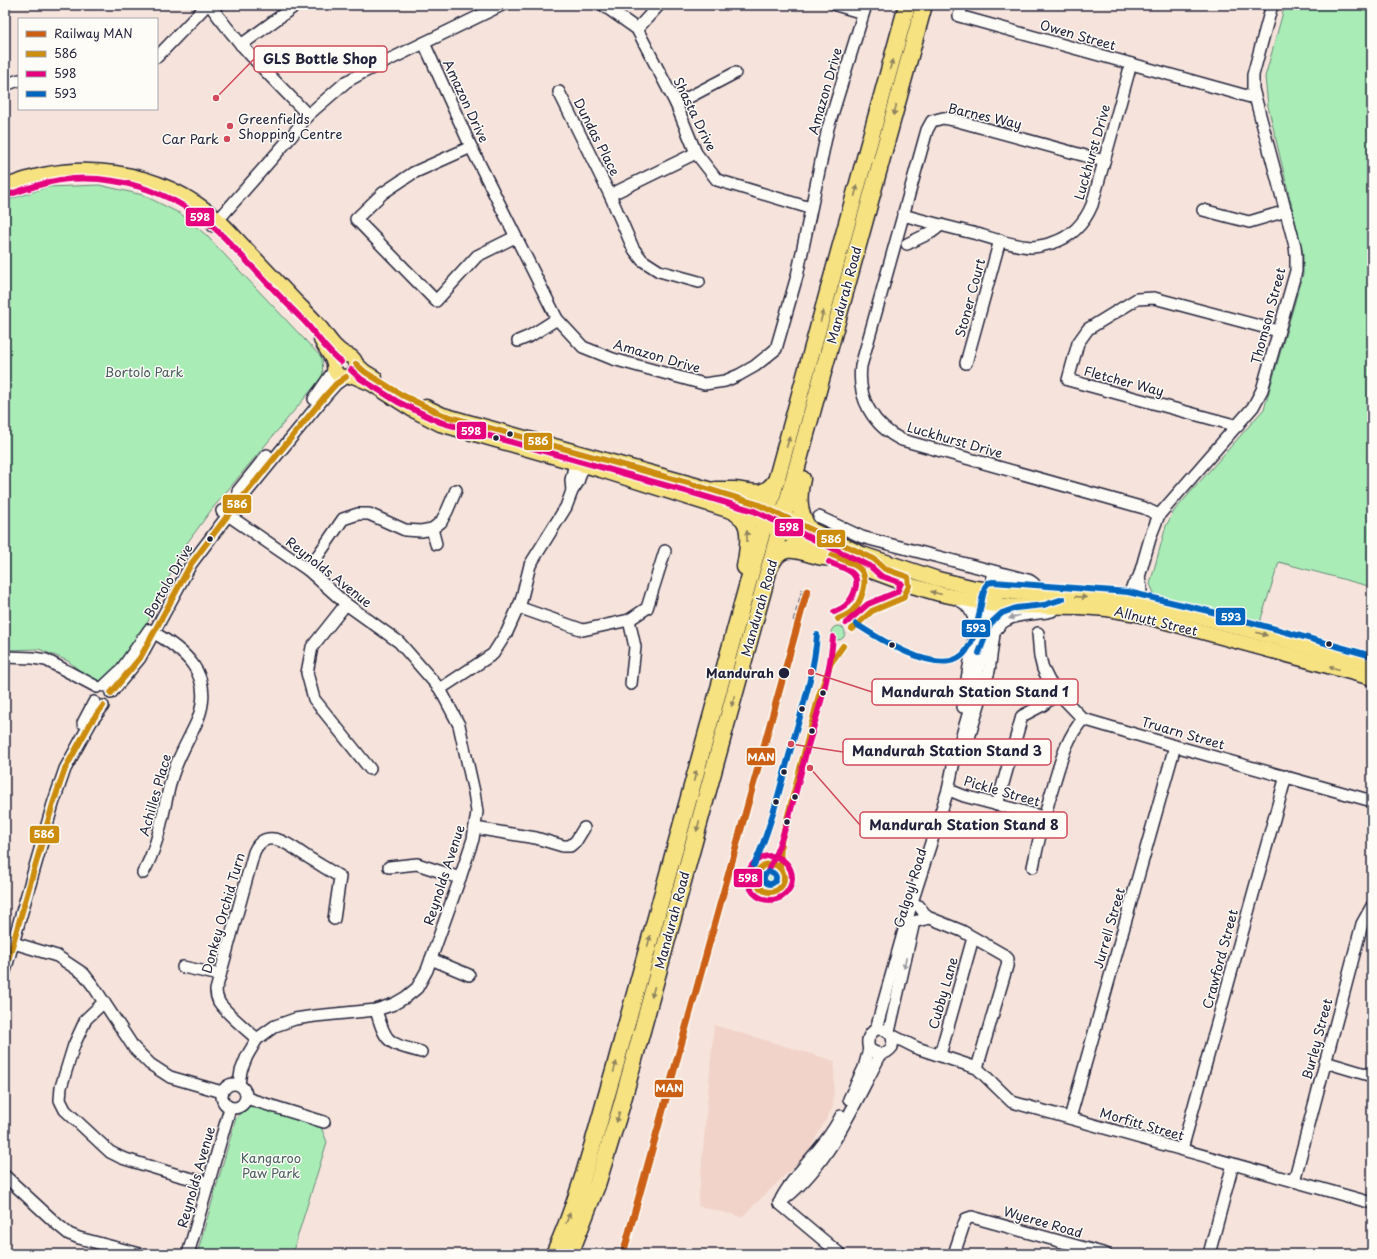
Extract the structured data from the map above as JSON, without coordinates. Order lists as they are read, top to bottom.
{
  "streets": {
    "highway": ["Mandurah Road"],
    "main road": ["Allnutt Street"],
    "street": [
      "Owen Street",
      "Amazon Drive",
      "Shasta Drive",
      "Barnes Way",
      "Dundas Place",
      "Luckhurst Drive",
      "Stoner Court",
      "Thomson Street",
      "Fletcher Way",
      "Reynolds Avenue",
      "Bortolo Drive",
      "Truarn Street",
      "Pickle Street",
      "Achilles Place",
      "Galgoyl Road",
      "Donkey Orchid Turn",
      "Jurrell Street",
      "Crawford Street",
      "Cubby Lane",
      "Burley Street",
      "Morfitt Street",
      "Wyeree Road"
    ]
  },
  "crossings": [
    ["Owen Street", "Luckhurst Drive"],
    ["Amazon Drive", "Shasta Drive"],
    ["Shasta Drive", "Dundas Place"],
    ["Barnes Way", "Luckhurst Drive"],
    ["Luckhurst Drive", "Stoner Court"],
    ["Luckhurst Drive", "Thomson Street"],
    ["Mandurah Road", "Allnutt Street"],
    ["Thomson Street", "Fletcher Way"],
    ["Thomson Street", "Allnutt Street"],
    ["Reynolds Avenue", "Bortolo Drive"],
    ["Reynolds Avenue", "Donkey Orchid Turn"],
    ["Bortolo Drive", "Achilles Place"],
    ["Allnutt Street", "Galgoyl Road"],
    ["Truarn Street", "Jurrell Street"],
    ["Truarn Street", "Crawford Street"],
    ["Pickle Street", "Galgoyl Road"],
    ["Galgoyl Road", "Morfitt Street"],
    ["Jurrell Street", "Morfitt Street"],
    ["Crawford Street", "Morfitt Street"],
    ["Cubby Lane", "Morfitt Street"],
    ["Burley Street", "Morfitt Street"]
  ],
  "parks": ["Bortolo Park", "Kangaroo Paw Park"],
  "places": [
    "GLS Bottle Shop",
    "Greenfields Shopping Centre",
    "Car Park",
    "Mandurah Station Stand 1",
    "Mandurah",
    "Mandurah Station Stand 3",
    "Mandurah Station Stand 8"
  ],
  "lines": [
    "transit line 598",
    "transit line 586",
    "transit line 593",
    "rail line MAN"
  ],
  "legend": [
    "Railway MAN",
    "586",
    "598",
    "593"
  ]
}
